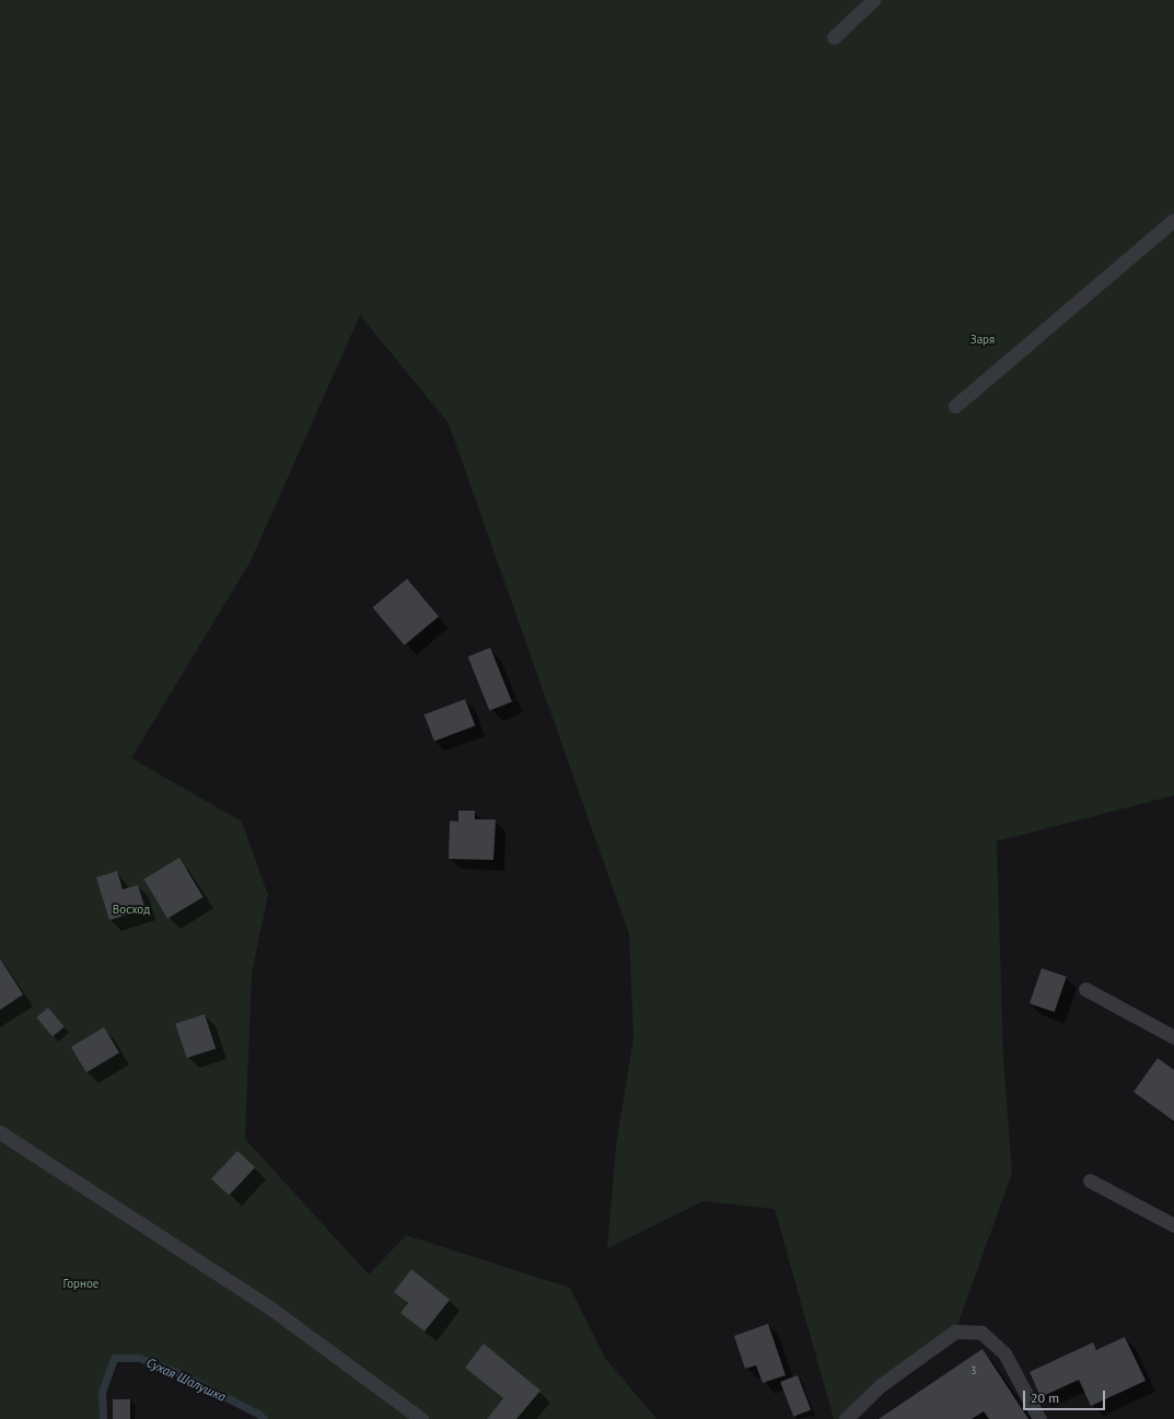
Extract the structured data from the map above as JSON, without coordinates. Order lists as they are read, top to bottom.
{
  "water": ["Сухая Шалушка"],
  "parks": ["Заря", "Восход", "Горное"],
  "house_numbers": ["3"],
  "scale_bar": "20 m"
}
